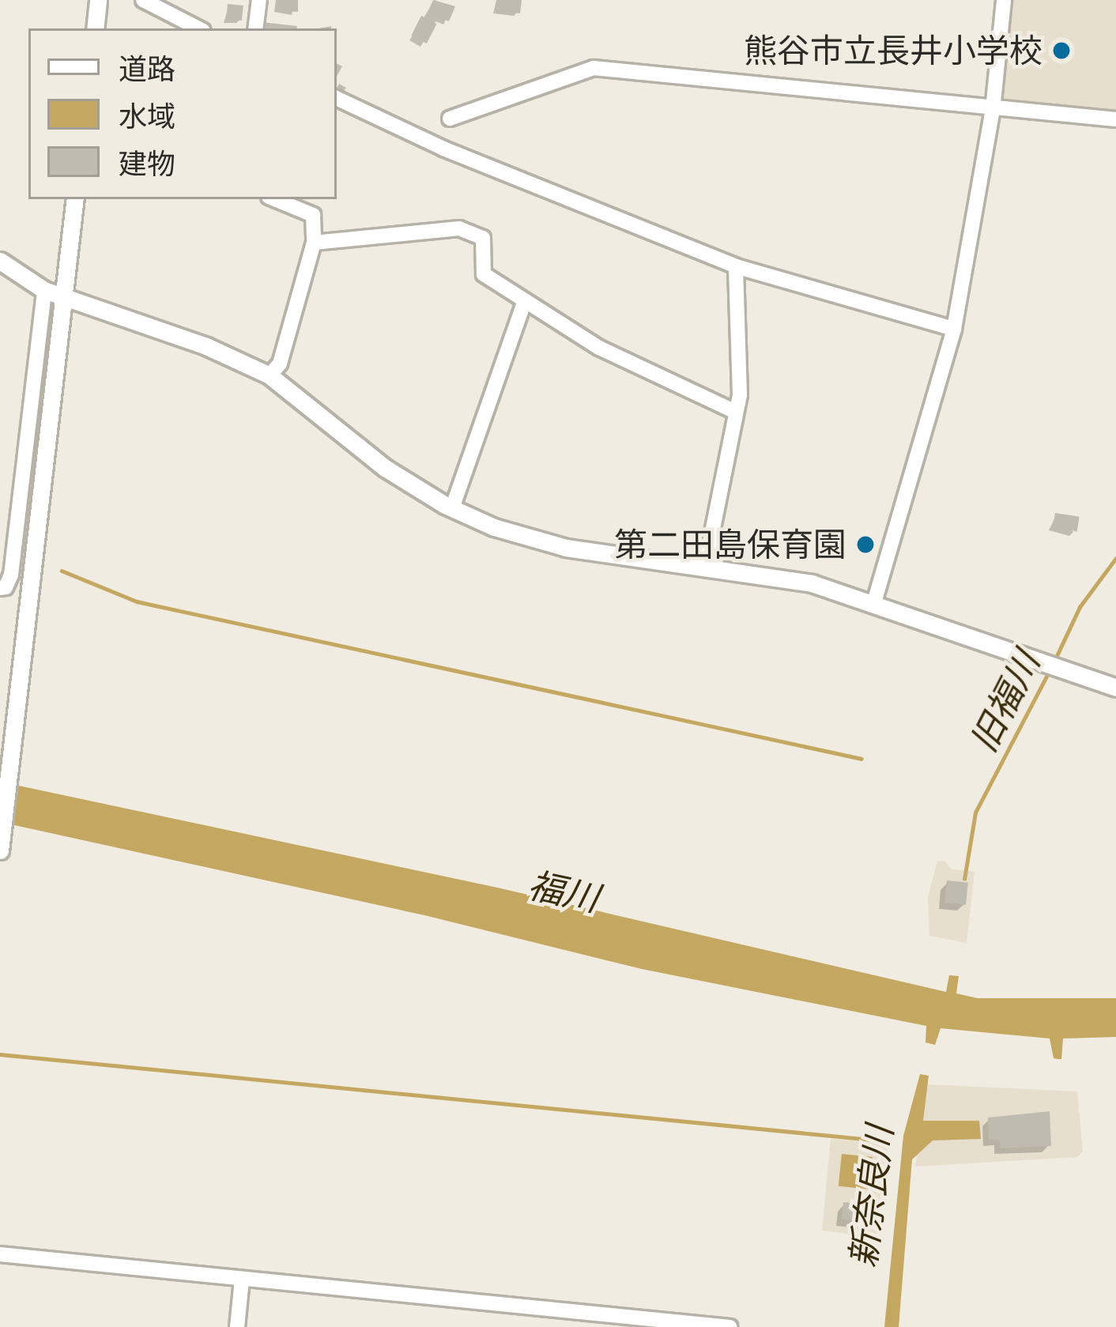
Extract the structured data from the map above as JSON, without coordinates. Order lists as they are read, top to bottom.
{
  "water": ["旧福川", "福川", "新奈良川"],
  "places": ["熊谷市立長井小学校", "第二田島保育園"],
  "legend": ["道路", "水域", "建物"]
}
